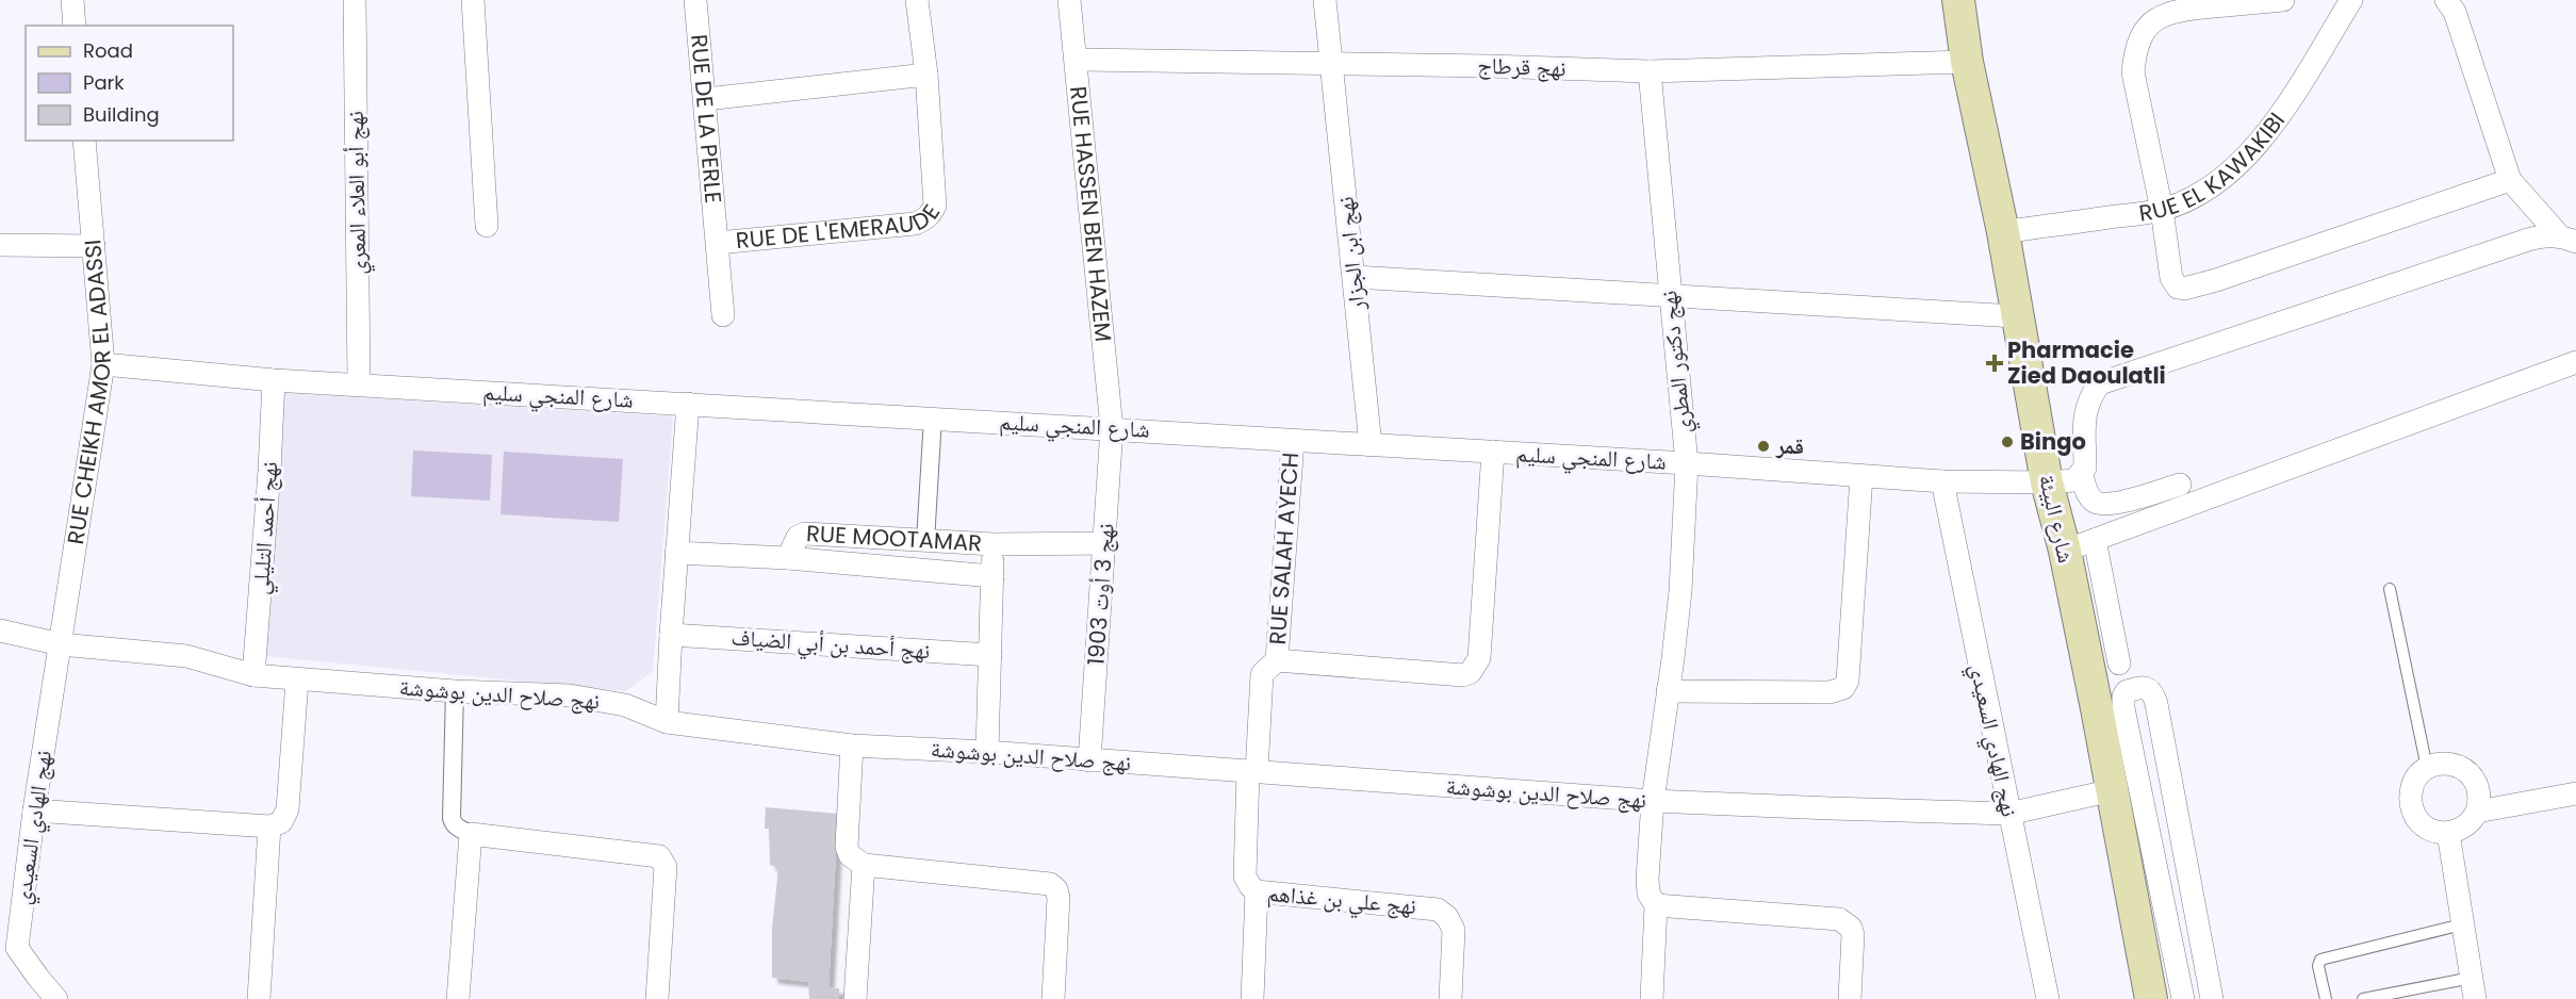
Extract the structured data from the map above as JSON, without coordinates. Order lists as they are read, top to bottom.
{
  "streets": {
    "main road": ["شارع البيئة"],
    "street": [
      "نهج قرطاج",
      "RUE DE LA PERLE",
      "RUE EL KAWAKIBI",
      "نهج أبو العلاء المعري",
      "RUE HASSEN BEN HAZEM",
      "RUE DE L'EMERAUDE",
      "نهج ابن الجزار",
      "نهج دكتور المطري",
      "RUE CHEIKH AMOR EL ADASSI",
      "شارع المنجي سليم",
      "نهج أحمد التليلي",
      "RUE MOOTAMAR",
      "RUE SALAH AYECH",
      "نهج 3 أوت 1903",
      "نهج أحمد بن أبي الضياف",
      "نهج صلاح الدين بوشوشة",
      "نهج الهادي السعيدي",
      "نهج علي بن غذاهم"
    ]
  },
  "crossings": [
    ["نهج قرطاج", "RUE HASSEN BEN HAZEM"],
    ["نهج قرطاج", "نهج ابن الجزار"],
    ["نهج قرطاج", "نهج دكتور المطري"],
    ["نهج قرطاج", "شارع البيئة"],
    ["RUE DE LA PERLE", "RUE DE L'EMERAUDE"],
    ["RUE EL KAWAKIBI", "شارع البيئة"],
    ["نهج أبو العلاء المعري", "شارع المنجي سليم"],
    ["RUE HASSEN BEN HAZEM", "شارع المنجي سليم"],
    ["RUE HASSEN BEN HAZEM", "نهج 3 أوت 1903"],
    ["نهج ابن الجزار", "شارع المنجي سليم"],
    ["نهج دكتور المطري", "شارع المنجي سليم"],
    ["نهج دكتور المطري", "نهج صلاح الدين بوشوشة"],
    ["RUE CHEIKH AMOR EL ADASSI", "شارع المنجي سليم"],
    ["RUE CHEIKH AMOR EL ADASSI", "نهج صلاح الدين بوشوشة"],
    ["RUE CHEIKH AMOR EL ADASSI", "نهج الهادي السعيدي"],
    ["شارع المنجي سليم", "شارع البيئة"],
    ["شارع المنجي سليم", "نهج أحمد التليلي"],
    ["شارع المنجي سليم", "RUE SALAH AYECH"],
    ["شارع المنجي سليم", "نهج 3 أوت 1903"],
    ["شارع المنجي سليم", "نهج الهادي السعيدي"],
    ["شارع البيئة", "نهج صلاح الدين بوشوشة"],
    ["نهج أحمد التليلي", "نهج صلاح الدين بوشوشة"],
    ["RUE MOOTAMAR", "نهج 3 أوت 1903"],
    ["نهج 3 أوت 1903", "نهج صلاح الدين بوشوشة"],
    ["نهج صلاح الدين بوشوشة", "نهج الهادي السعيدي"]
  ],
  "places": {
    "health": ["Pharmacie Zied Daoulatli"],
    "other": ["Bingo", "قمر"]
  },
  "legend": ["Road", "Park", "Building"]
}
